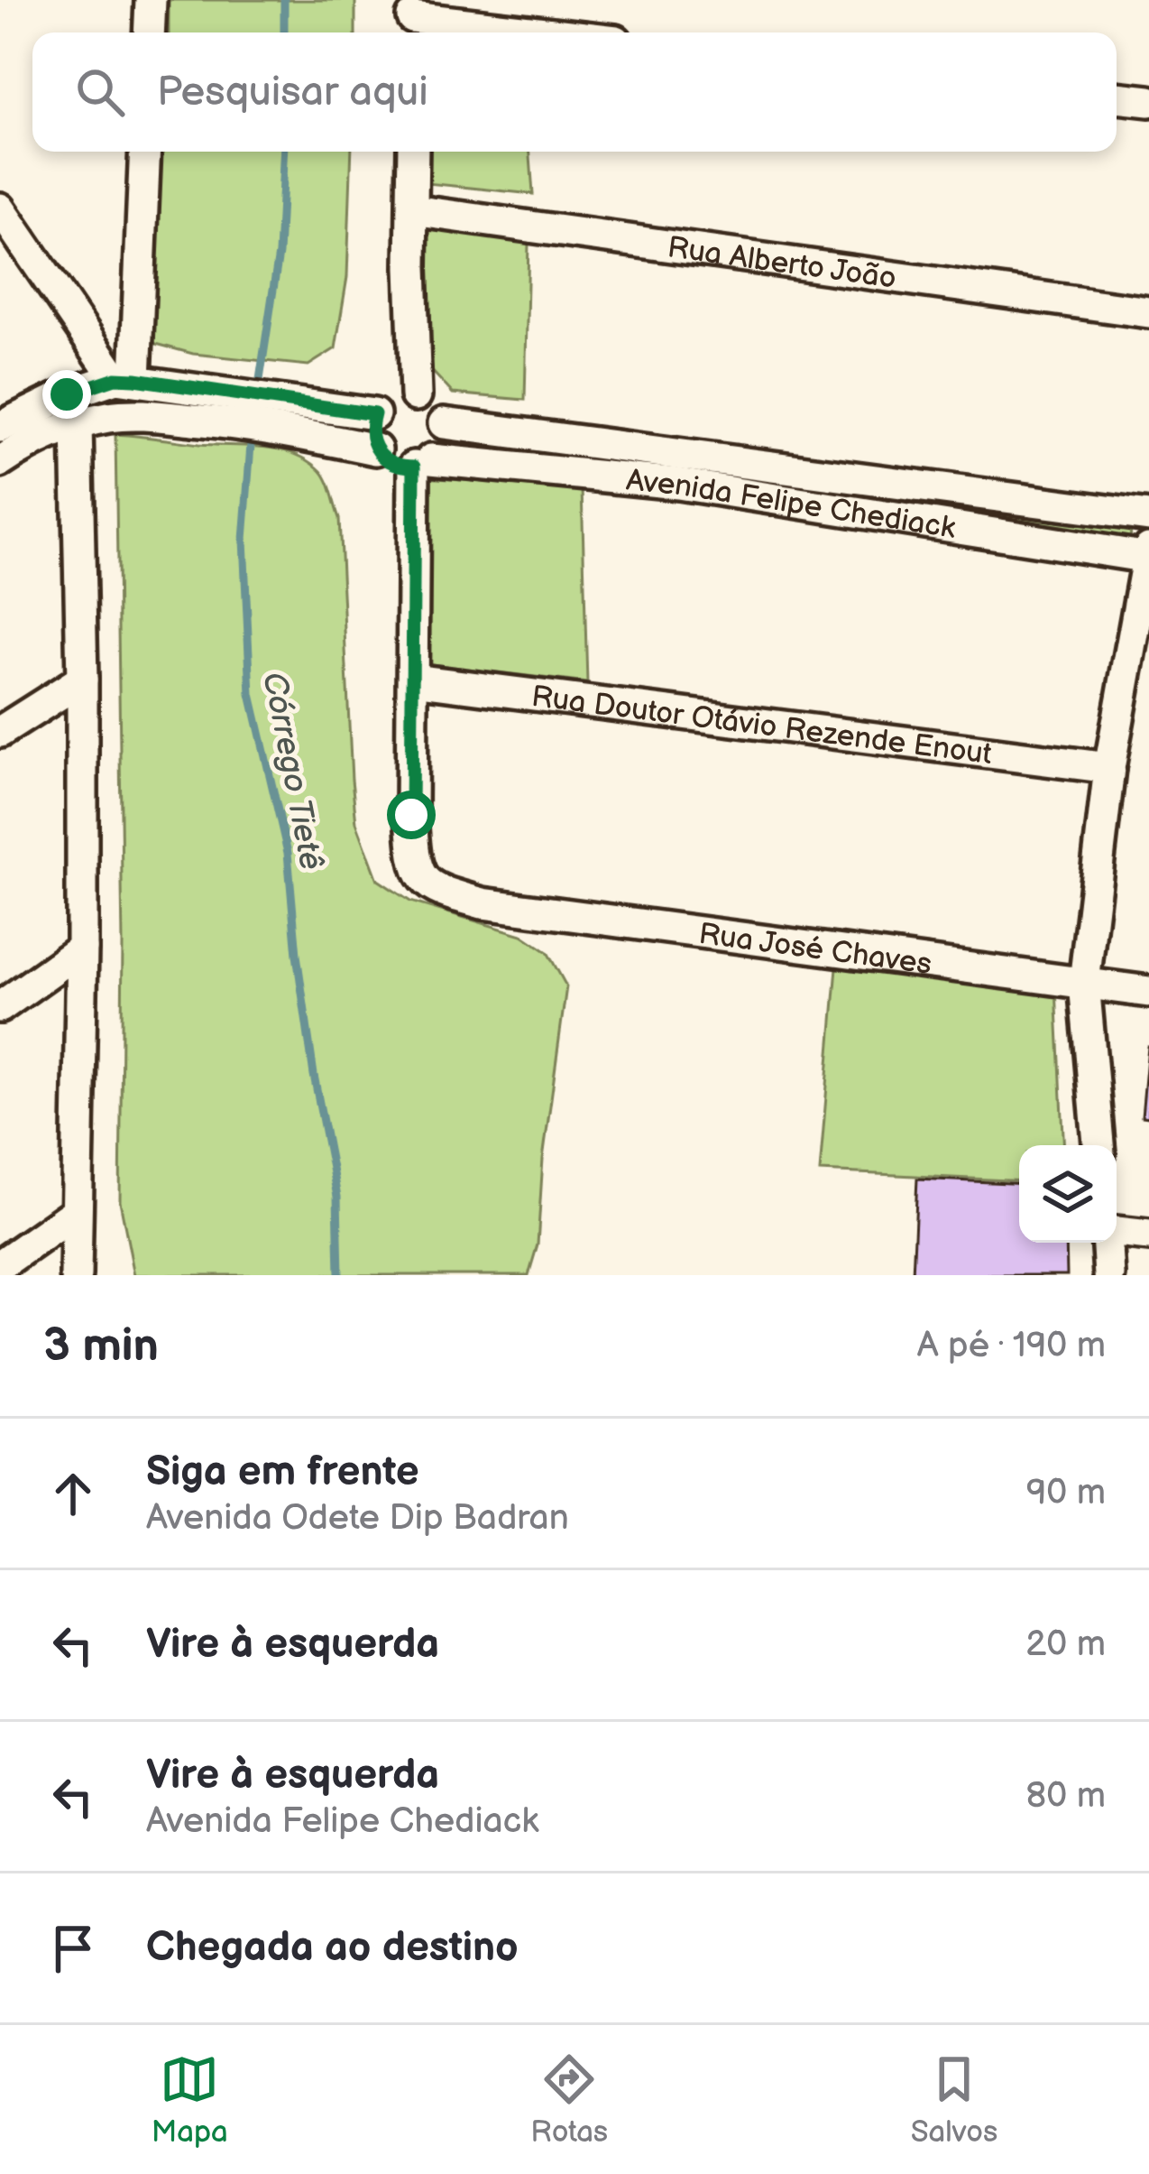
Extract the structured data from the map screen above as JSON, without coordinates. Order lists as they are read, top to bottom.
{
  "streets": {
    "street": [
      "Rua Alberto João",
      "Avenida Felipe Chediack",
      "Rua Doutor Otávio Rezende Enout",
      "Rua José Chaves"
    ]
  },
  "crossings": [
    ["Avenida Felipe Chediack", "Rua José Chaves"],
    ["Rua Doutor Otávio Rezende Enout", "Rua José Chaves"]
  ],
  "water": ["Córrego Tietê"],
  "page": {
    "search": "Pesquisar aqui",
    "heading": ["3 min", "A pé · 190 m"],
    "list": [
      ["Siga em frente", "Avenida Odete Dip Badran", "90 m"],
      ["Vire à esquerda", "20 m"],
      ["Vire à esquerda", "Avenida Felipe Chediack", "80 m"],
      "Chegada ao destino"
    ],
    "nav": ["Mapa", "Rotas", "Salvos"]
  }
}
